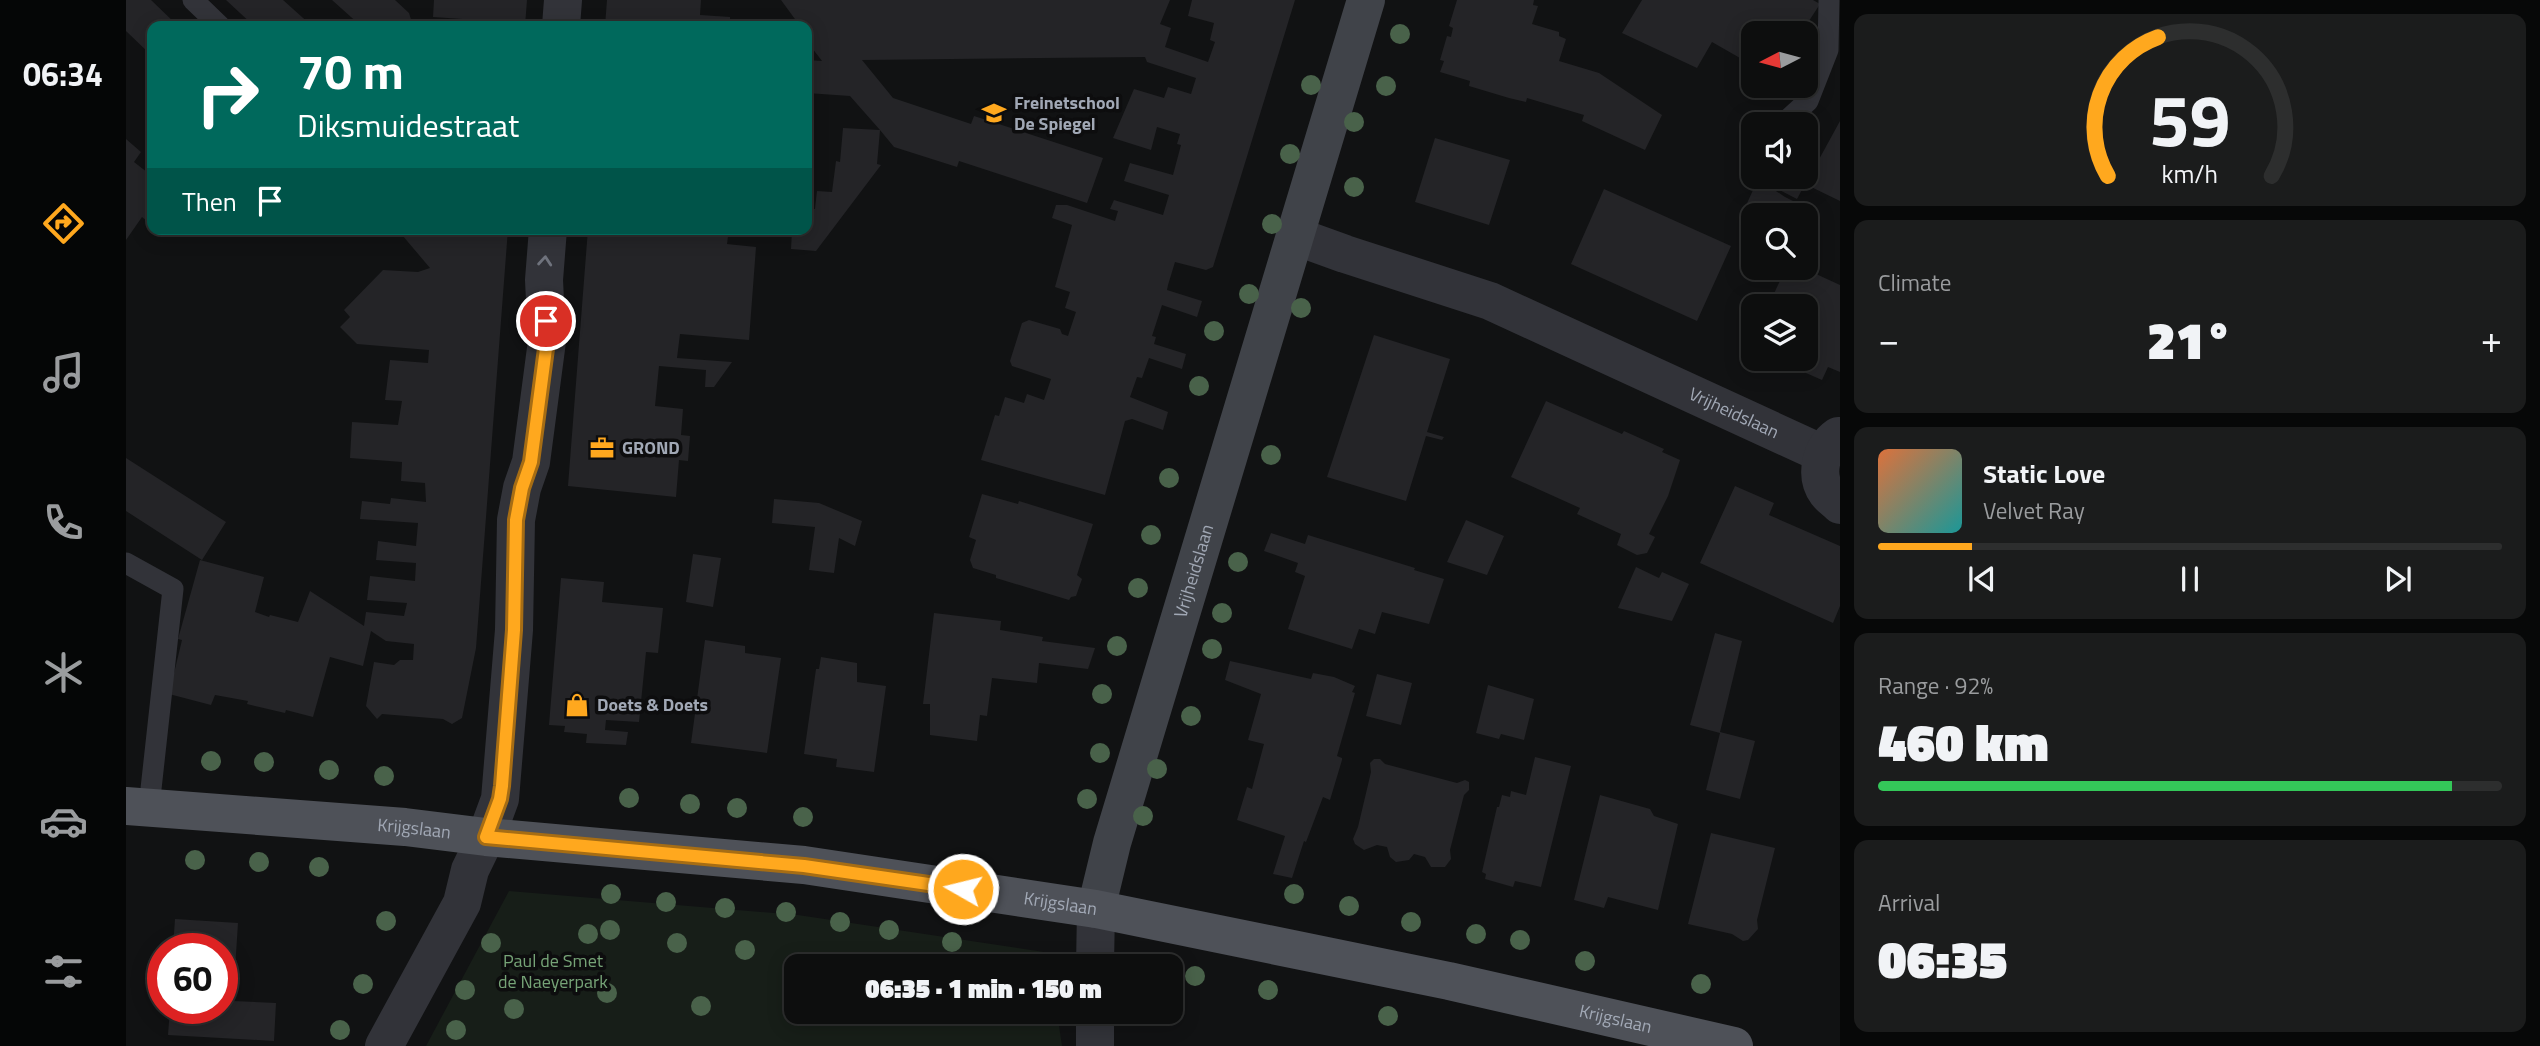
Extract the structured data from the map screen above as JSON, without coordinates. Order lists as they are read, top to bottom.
{
  "streets": {
    "main road": ["Krijgslaan"],
    "street": ["Vrijheidslaan"]
  },
  "crossings": [
    ["Vrijheidslaan", "Krijgslaan"]
  ],
  "parks": ["Paul de Smet de Naeyerpark"],
  "places": {
    "school or university": ["Freinetschool De Spiegel"],
    "office": ["GROND"],
    "shop": ["Doets & Doets"]
  },
  "north": "left",
  "page": {
    "tabs": "06:34",
    "turn": ["70 m", "Diksmuidestraat"],
    "then": "Then",
    "tile": [
      "Climate",
      ["Range · 92%", "460 km"],
      ["Arrival", "06:35"]
    ],
    "heat": ["−", "21°", "+"],
    "song": ["Static Love", "Velvet Ray"],
    "limit": "60",
    "trip": "06:35 · 1 min · 150 m",
    "gauge": ["59", "km/h"]
  }
}
